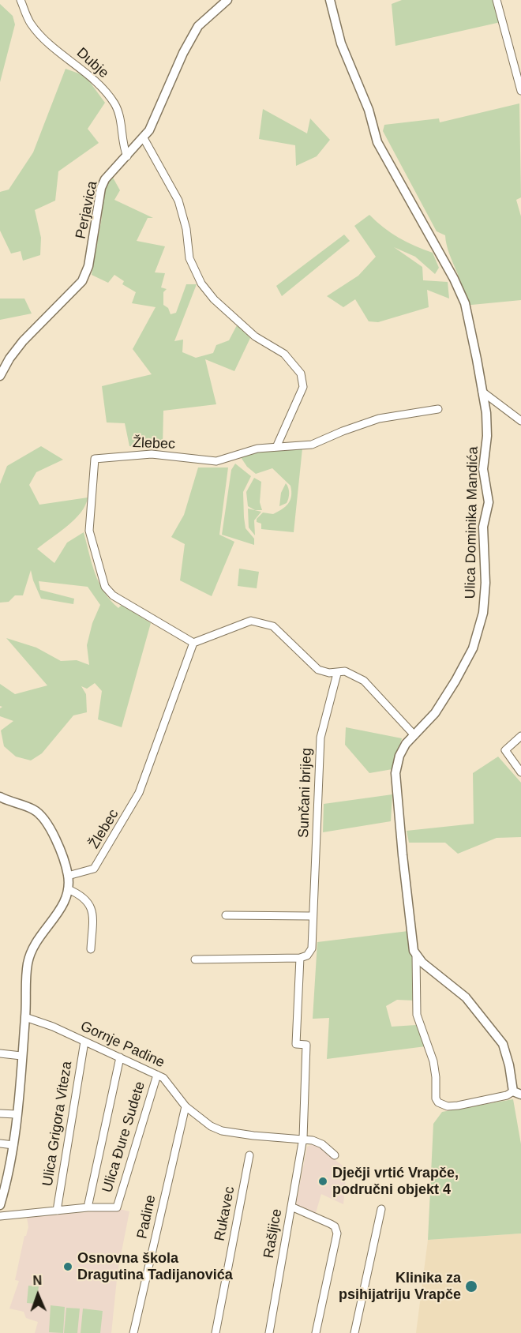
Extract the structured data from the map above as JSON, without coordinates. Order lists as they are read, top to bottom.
{
  "streets": {
    "street": [
      "Dubje",
      "Perjavica",
      "Žlebec",
      "Ulica Dominika Mandića",
      "Sunčani brijeg",
      "Gornje Padine",
      "Ulica Grigora Viteza",
      "Ulica Đure Sudete",
      "Rukavec",
      "Padine",
      "Rašljice"
    ]
  },
  "crossings": [
    ["Dubje", "Perjavica"],
    ["Gornje Padine", "Ulica Grigora Viteza"],
    ["Gornje Padine", "Ulica Đure Sudete"],
    ["Gornje Padine", "Padine"],
    ["Gornje Padine", "Rašljice"]
  ],
  "places": ["Dječji vrtić Vrapče, područni objekt 4", "Osnovna škola Dragutina Tadijanovića", "Klinika za psihijatriju Vrapče"],
  "north": "top"
}
